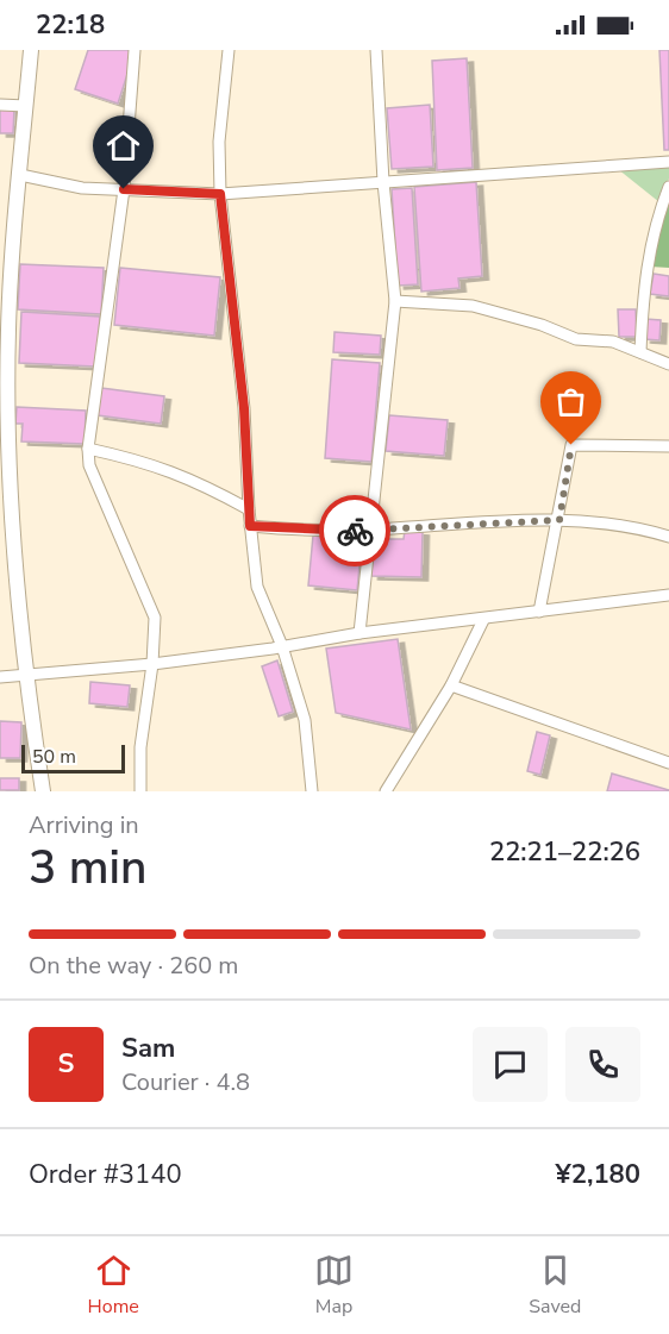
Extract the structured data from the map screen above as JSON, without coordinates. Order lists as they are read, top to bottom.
{
  "scale_bar": "50 m",
  "page": {
    "status": "22:18",
    "scale": "50 m",
    "heading": ["3 min", "Arriving in", "22:21–22:26"],
    "panel": [
      "Sam",
      "Courier · 4.8",
      "Order #3140",
      "¥2,180"
    ],
    "bar": "On the way · 260 m",
    "round": "S",
    "tabs": ["Home", "Map", "Saved"]
  }
}
